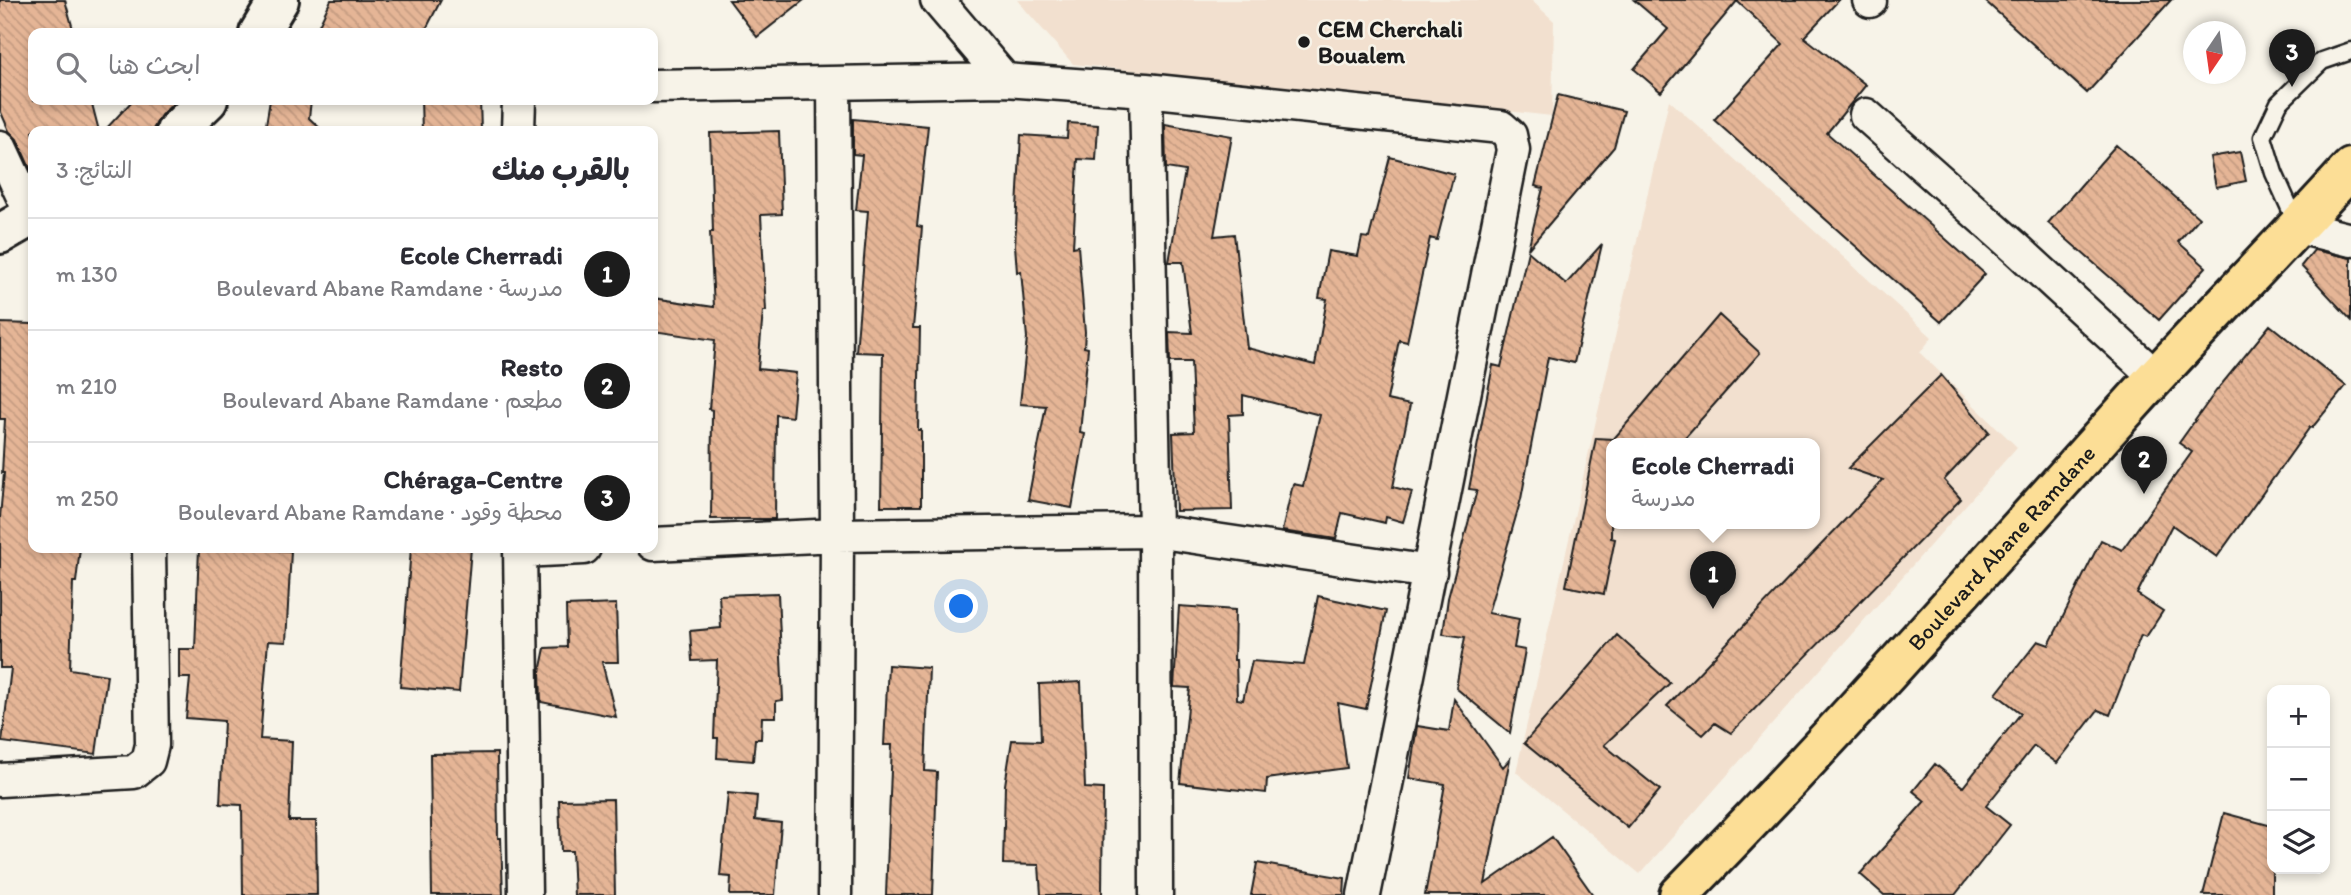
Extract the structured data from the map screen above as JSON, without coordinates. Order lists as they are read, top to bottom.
{
  "streets": {
    "main road": ["Boulevard Abane Ramdane"]
  },
  "places": ["CEM Cherchali Boualem"],
  "north": "bottom",
  "page": {
    "search": "ابحث هنا",
    "pins": ["3", "2", "1"],
    "heading": ["بالقرب منك", "النتائج: 3"],
    "list": [
      {
        "mark": "1",
        "name": "Ecole Cherradi",
        "note": "مدرسة · Boulevard Abane Ramdane",
        "value": "130 m"
      },
      {
        "mark": "2",
        "name": "Resto",
        "note": "مطعم · Boulevard Abane Ramdane",
        "value": "210 m"
      },
      {
        "mark": "3",
        "name": "Chéraga-Centre",
        "note": "محطة وقود · Boulevard Abane Ramdane",
        "value": "250 m"
      }
    ],
    "popup": ["Ecole Cherradi", "مدرسة"],
    "map_buttons": ["+", "−"]
  }
}
